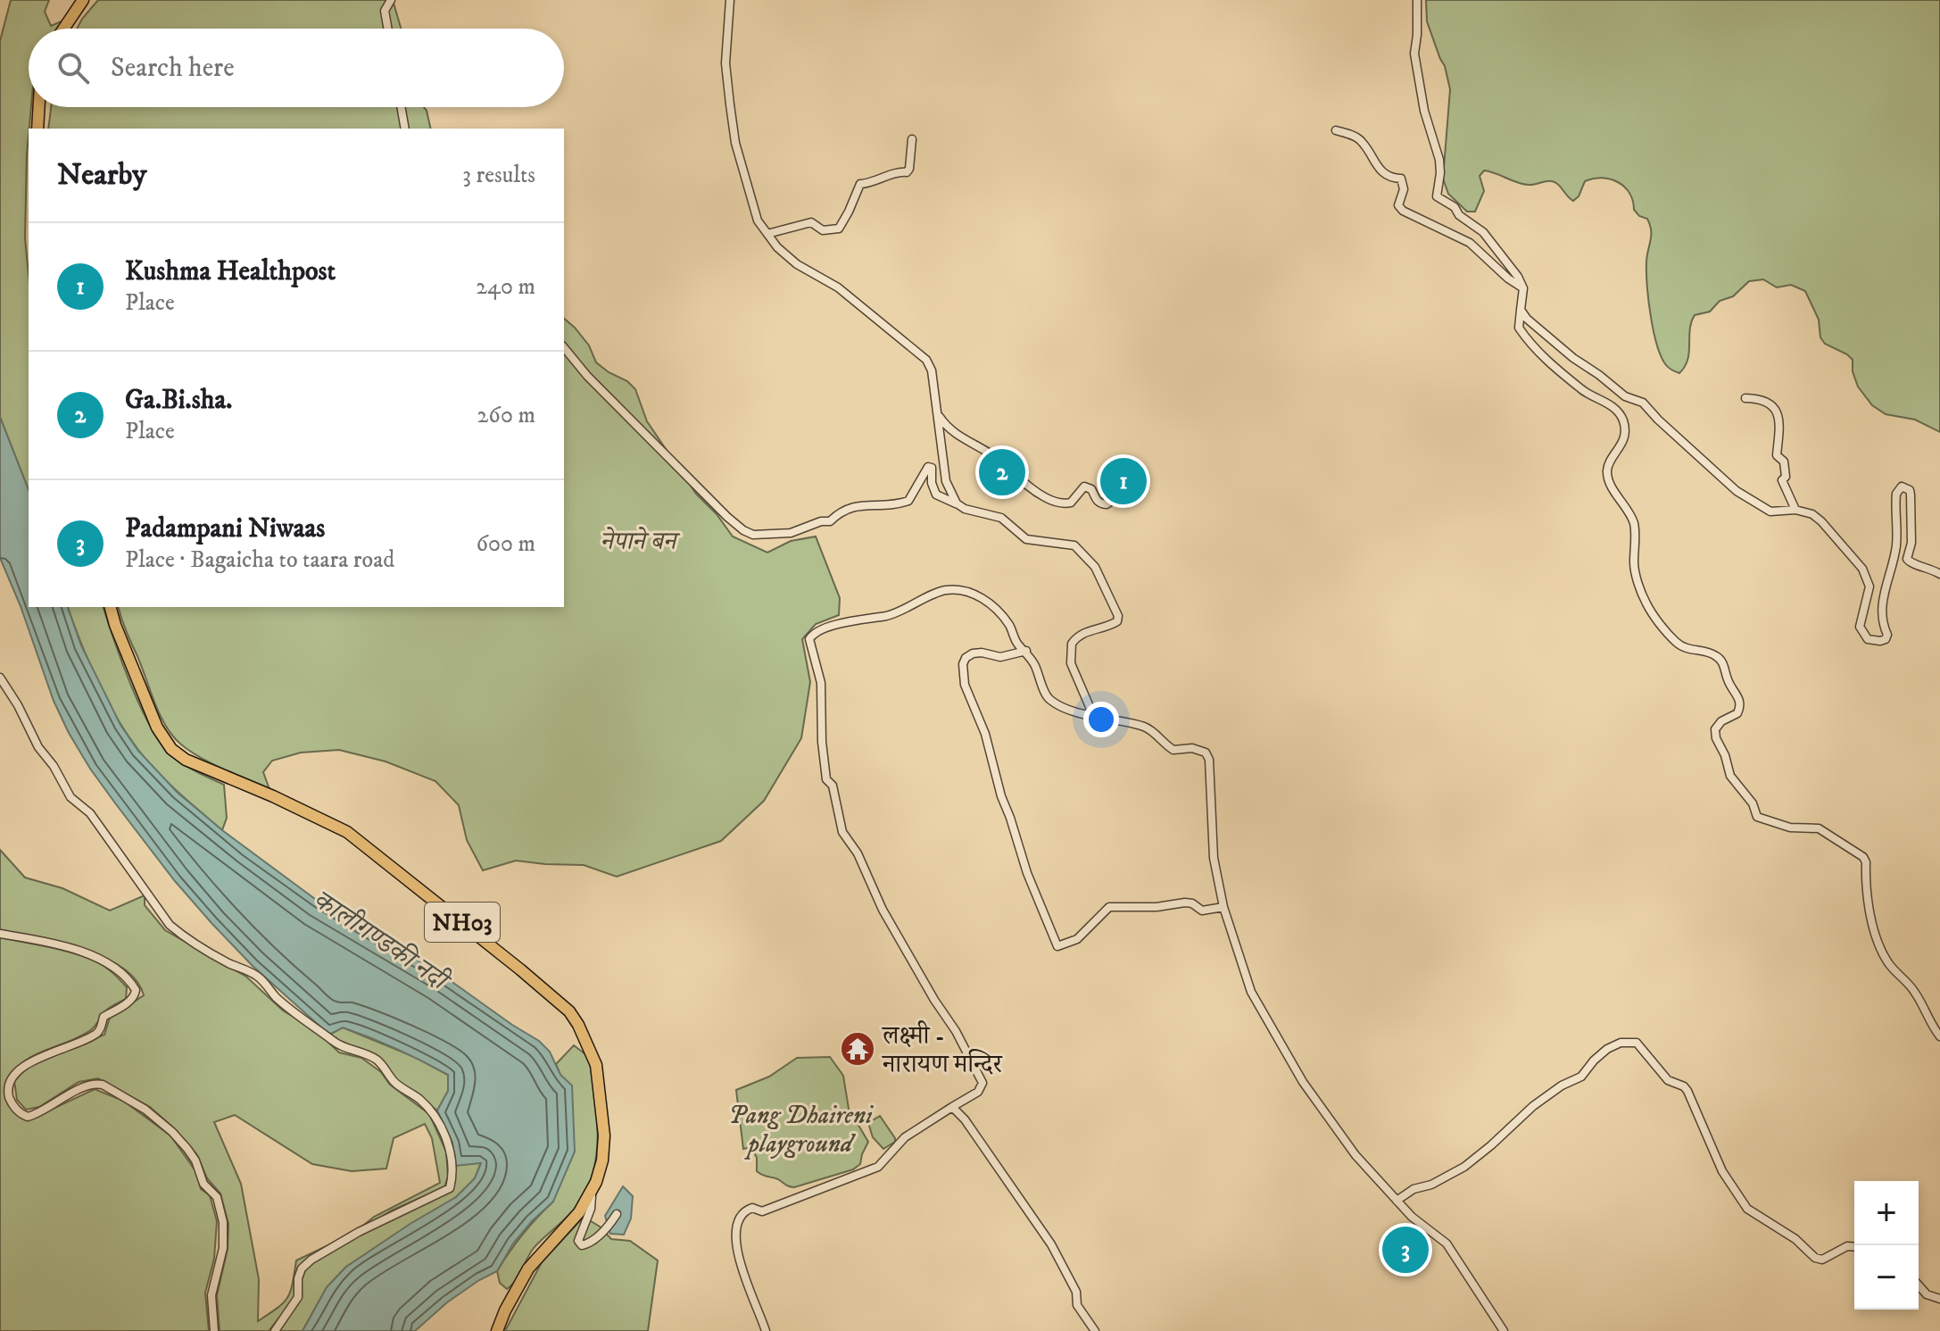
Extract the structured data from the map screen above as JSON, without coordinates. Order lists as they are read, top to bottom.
{
  "streets": {
    "highway": ["NH03"]
  },
  "water": ["कालीगण्डकी नदी"],
  "parks": ["नेपाने बन", "Pang Dhaireni playground"],
  "places": {
    "temple": ["लक्ष्मी - नारायण मन्दिर"]
  },
  "page": {
    "search": "Search here",
    "heading": ["Nearby", "3 results"],
    "list": [
      {
        "mark": "1",
        "name": "Kushma Healthpost",
        "note": "Place",
        "value": "240 m"
      },
      {
        "mark": "2",
        "name": "Ga.Bi.sha.",
        "note": "Place",
        "value": "260 m"
      },
      {
        "mark": "3",
        "name": "Padampani Niwaas",
        "note": "Place · Bagaicha to taara road",
        "value": "600 m"
      }
    ],
    "pins": ["2", "1", "3"],
    "map_buttons": ["+", "−"]
  }
}
